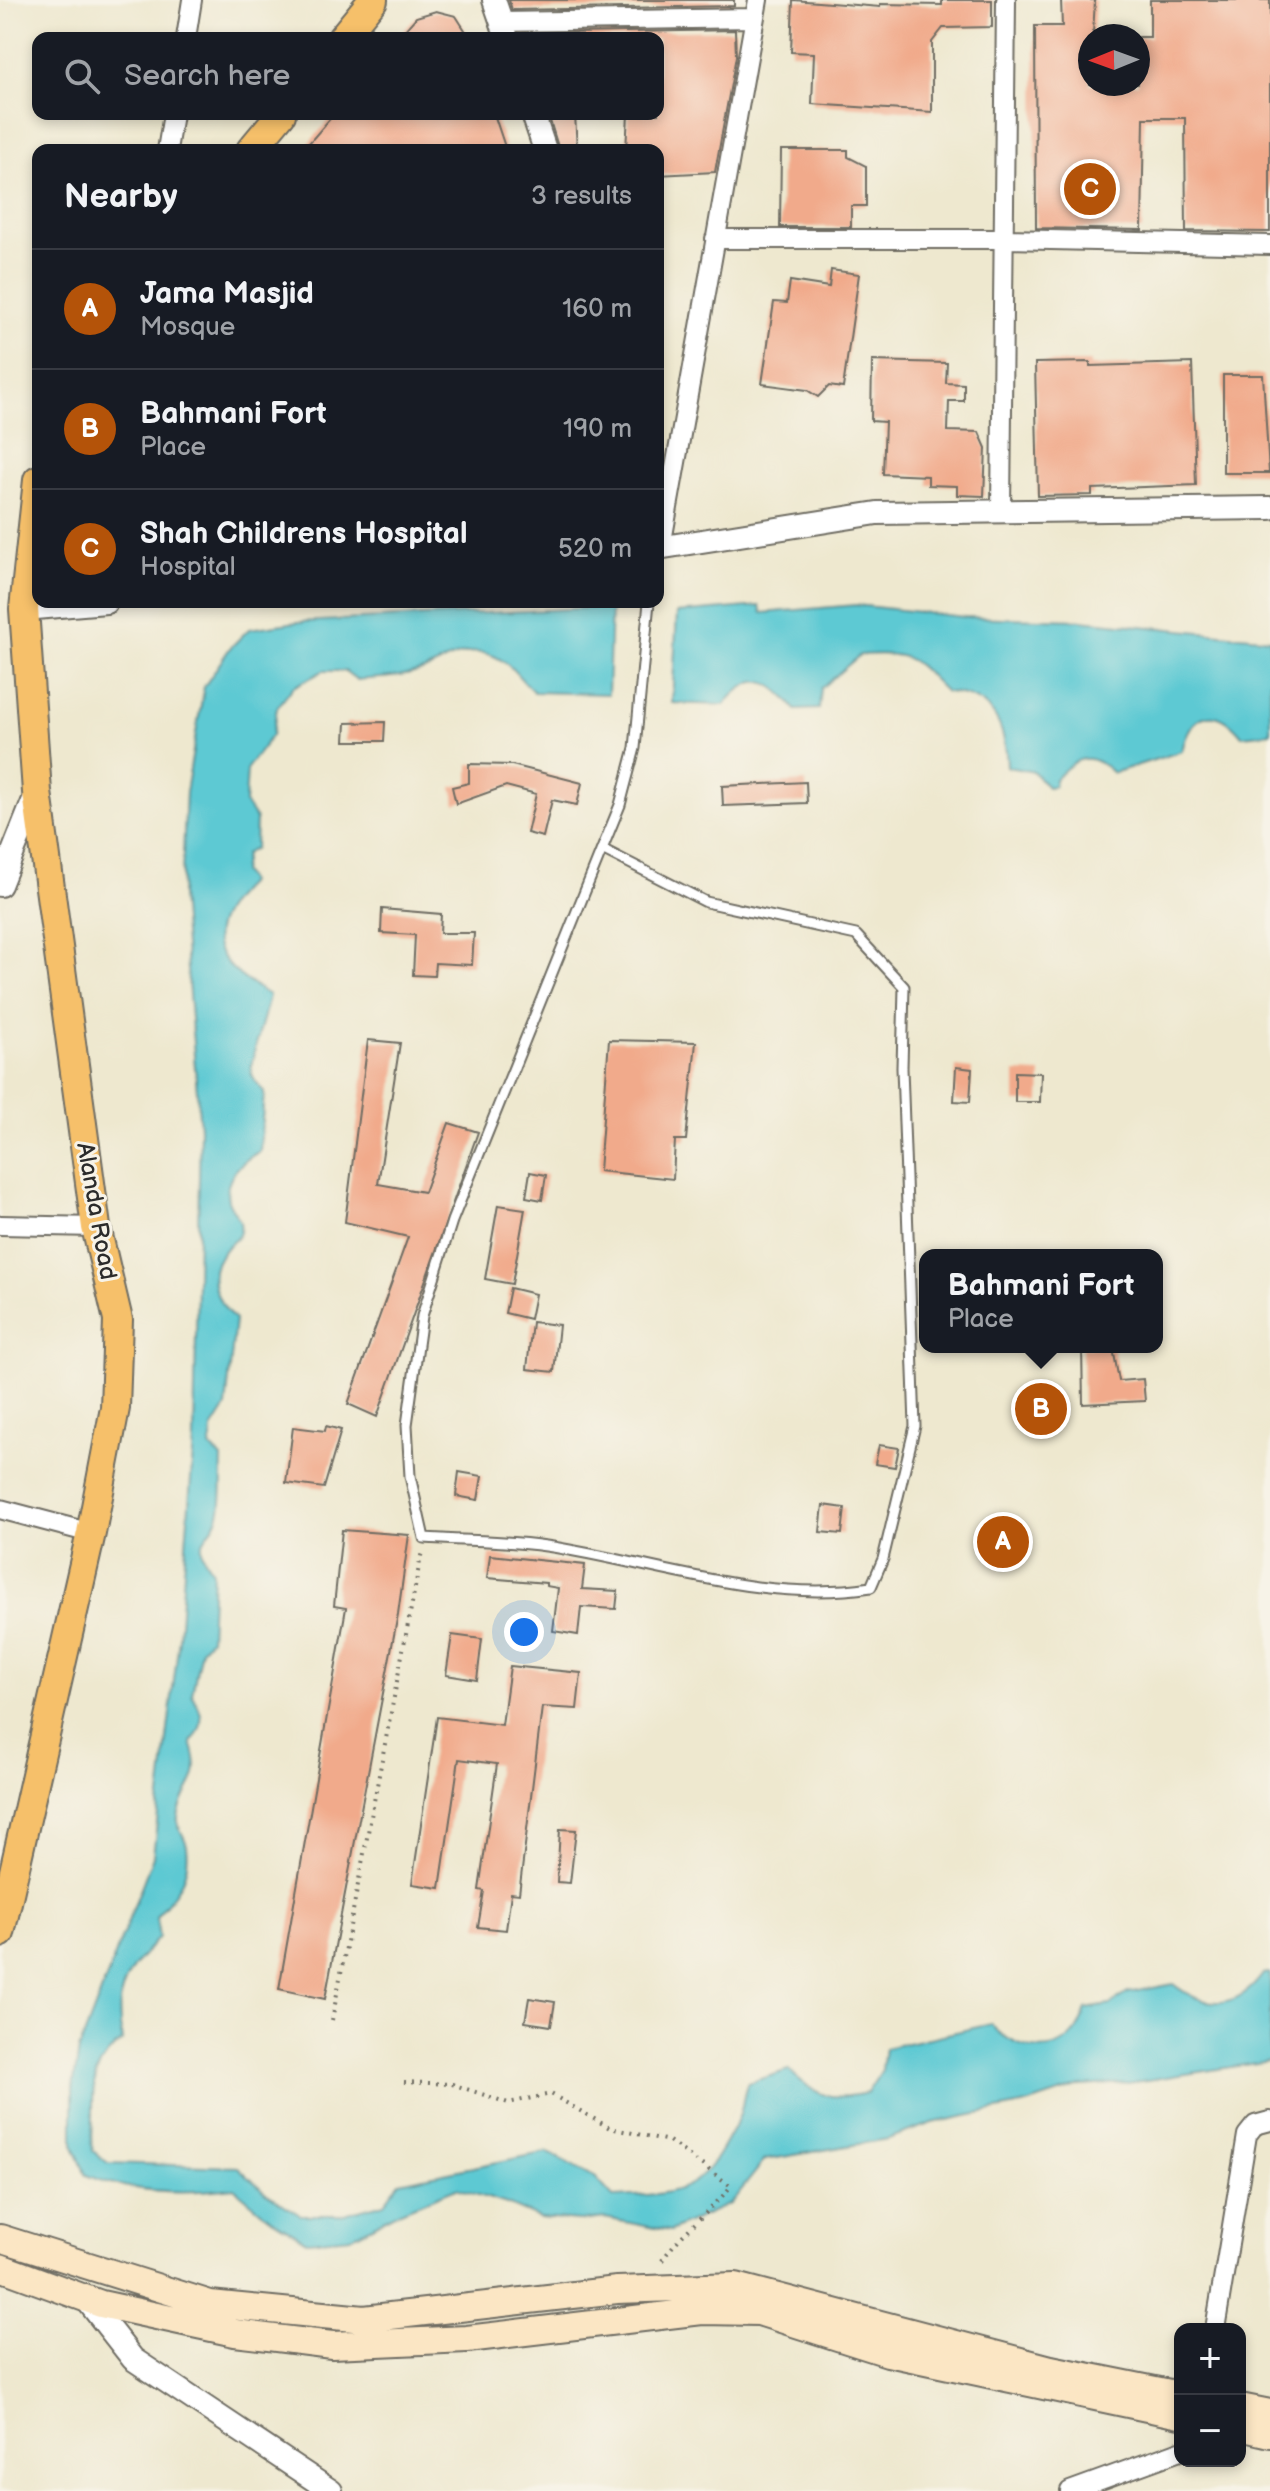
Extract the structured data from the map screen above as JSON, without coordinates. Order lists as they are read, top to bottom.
{
  "streets": {
    "main road": ["Alanda Road"]
  },
  "north": "left",
  "page": {
    "search": "Search here",
    "heading": ["Nearby", "3 results"],
    "pins": ["C", "B", "A"],
    "list": [
      {
        "mark": "A",
        "name": "Jama Masjid",
        "note": "Mosque",
        "value": "160 m"
      },
      {
        "mark": "B",
        "name": "Bahmani Fort",
        "note": "Place",
        "value": "190 m"
      },
      {
        "mark": "C",
        "name": "Shah Childrens Hospital",
        "note": "Hospital",
        "value": "520 m"
      }
    ],
    "popup": ["Bahmani Fort", "Place"],
    "map_buttons": ["+", "−"]
  }
}
